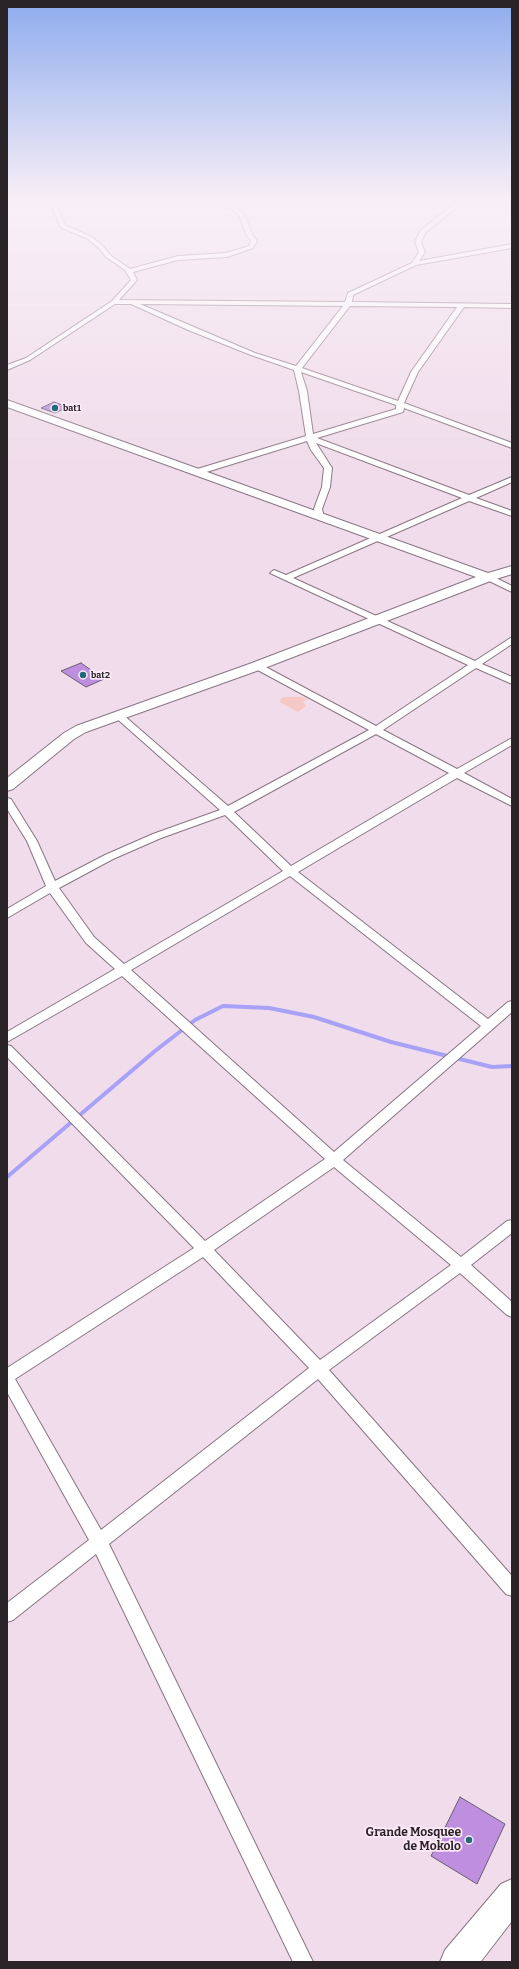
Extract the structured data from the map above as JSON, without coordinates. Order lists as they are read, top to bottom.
{
  "places": ["bat1", "bat2", "Grande Mosquee de Mokolo"]
}
